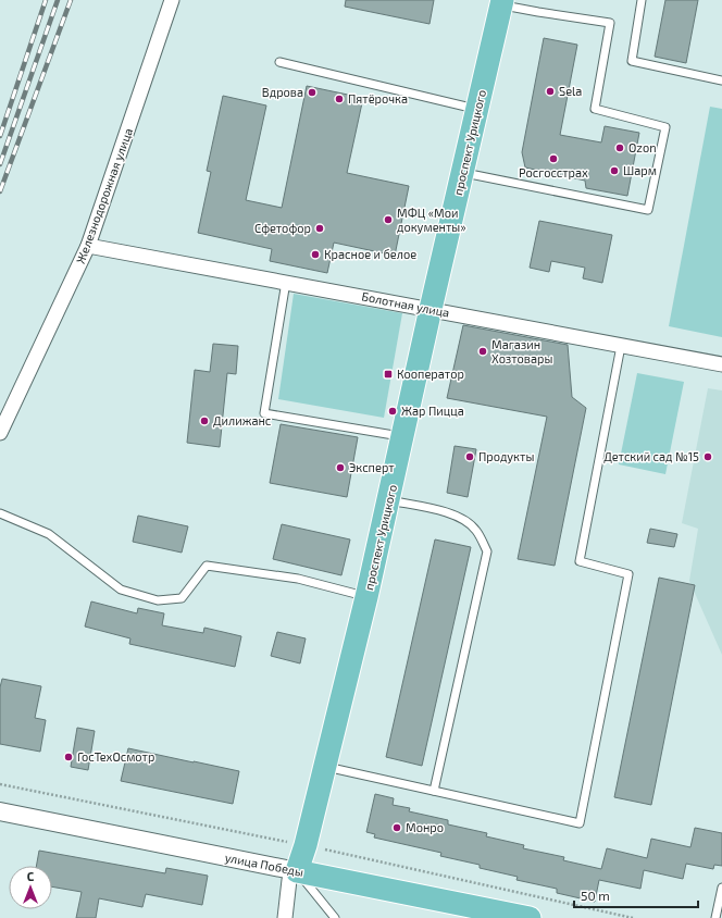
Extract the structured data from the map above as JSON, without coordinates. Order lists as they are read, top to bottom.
{
  "streets": {
    "main road": ["проспект Урицкого", "улица Победы"],
    "street": ["Железнодорожная улица", "Болотная улица"]
  },
  "crossings": [
    ["проспект Урицкого", "Болотная улица"],
    ["проспект Урицкого", "улица Победы"],
    ["Железнодорожная улица", "Болотная улица"]
  ],
  "places": {
    "other": [
      "Sela",
      "Вдрова",
      "Пятёрочка",
      "Ozon",
      "Росгосстрах",
      "Шарм",
      "МФЦ «Мои документы»",
      "Сфетофор",
      "Красное и белое",
      "Магазин Хозтовары",
      "Жар Пицца",
      "Дилижанс",
      "Продукты",
      "Детский сад №15",
      "Эксперт",
      "ГосТехОсмотр",
      "Монро"
    ],
    "transit": ["Кооператор"]
  },
  "scale_bar": "50 m",
  "north": "top"
}
